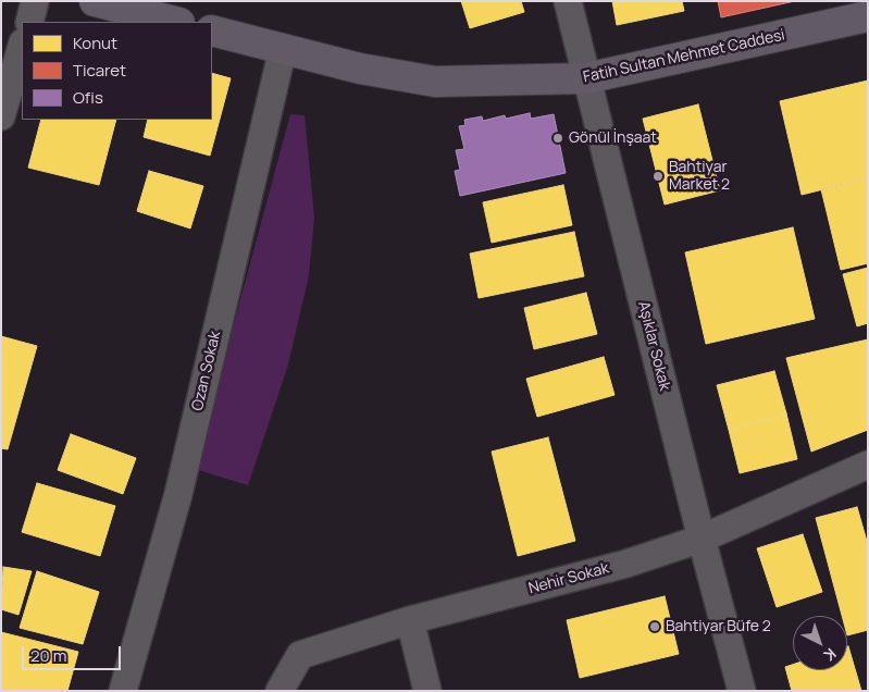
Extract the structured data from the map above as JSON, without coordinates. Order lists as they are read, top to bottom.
{
  "streets": {
    "street": [
      "Fatih Sultan Mehmet Caddesi",
      "Aşıklar Sokak",
      "Ozan Sokak",
      "Nehir Sokak"
    ]
  },
  "crossings": [
    ["Fatih Sultan Mehmet Caddesi", "Aşıklar Sokak"],
    ["Fatih Sultan Mehmet Caddesi", "Ozan Sokak"],
    ["Aşıklar Sokak", "Nehir Sokak"]
  ],
  "places": ["Gönül İnşaat", "Bahtiyar Market 2", "Bahtiyar Büfe 2"],
  "legend": ["Konut", "Ticaret", "Ofis"],
  "scale_bar": "20 m",
  "north": "bottom right"
}
